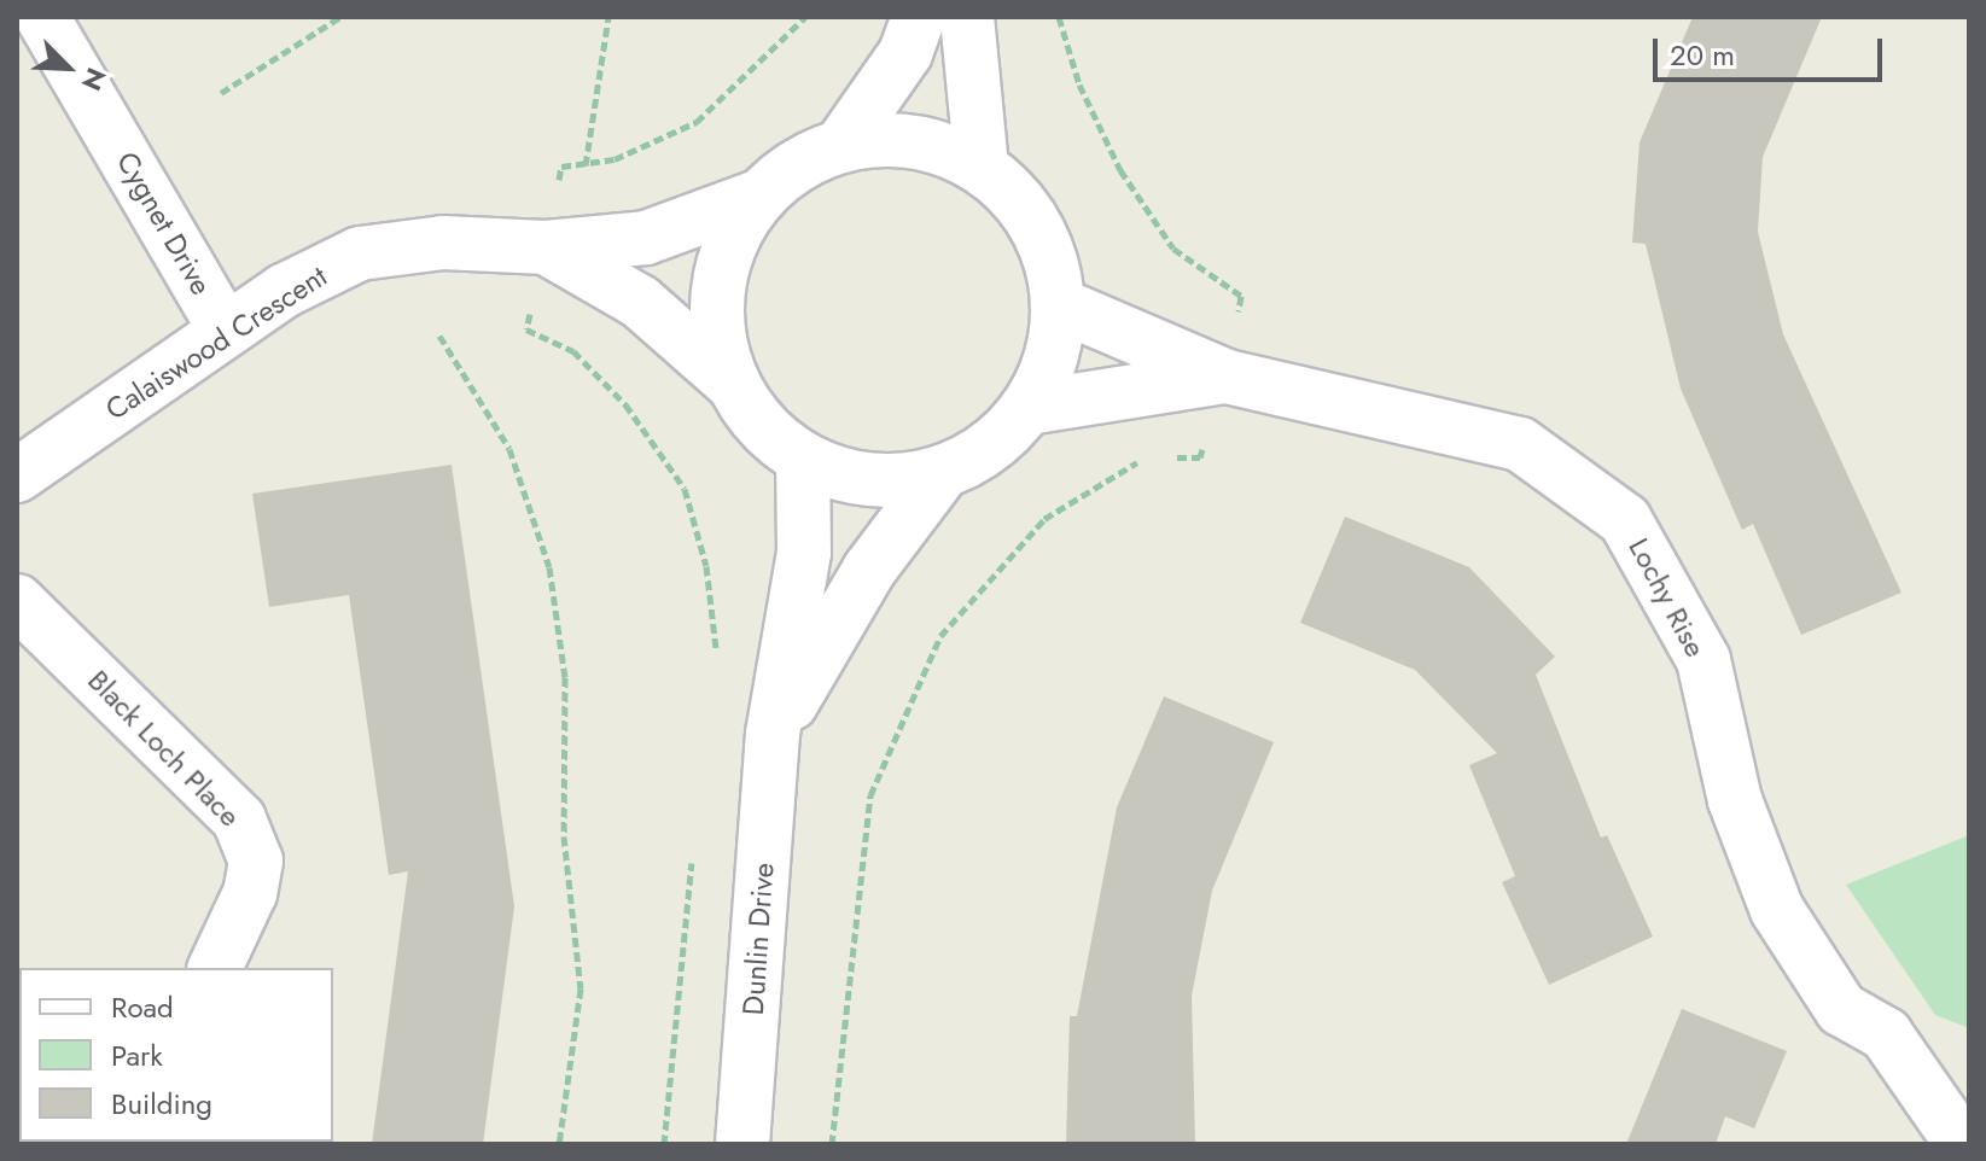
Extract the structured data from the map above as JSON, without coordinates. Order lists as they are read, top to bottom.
{
  "streets": {
    "street": [
      "Cygnet Drive",
      "Calaiswood Crescent",
      "Lochy Rise",
      "Black Loch Place",
      "Dunlin Drive"
    ]
  },
  "crossings": [
    ["Cygnet Drive", "Calaiswood Crescent"],
    ["Calaiswood Crescent", "Lochy Rise"],
    ["Calaiswood Crescent", "Dunlin Drive"],
    ["Lochy Rise", "Dunlin Drive"]
  ],
  "legend": ["Road", "Park", "Building"],
  "scale_bar": "20 m",
  "north": "bottom right"
}
